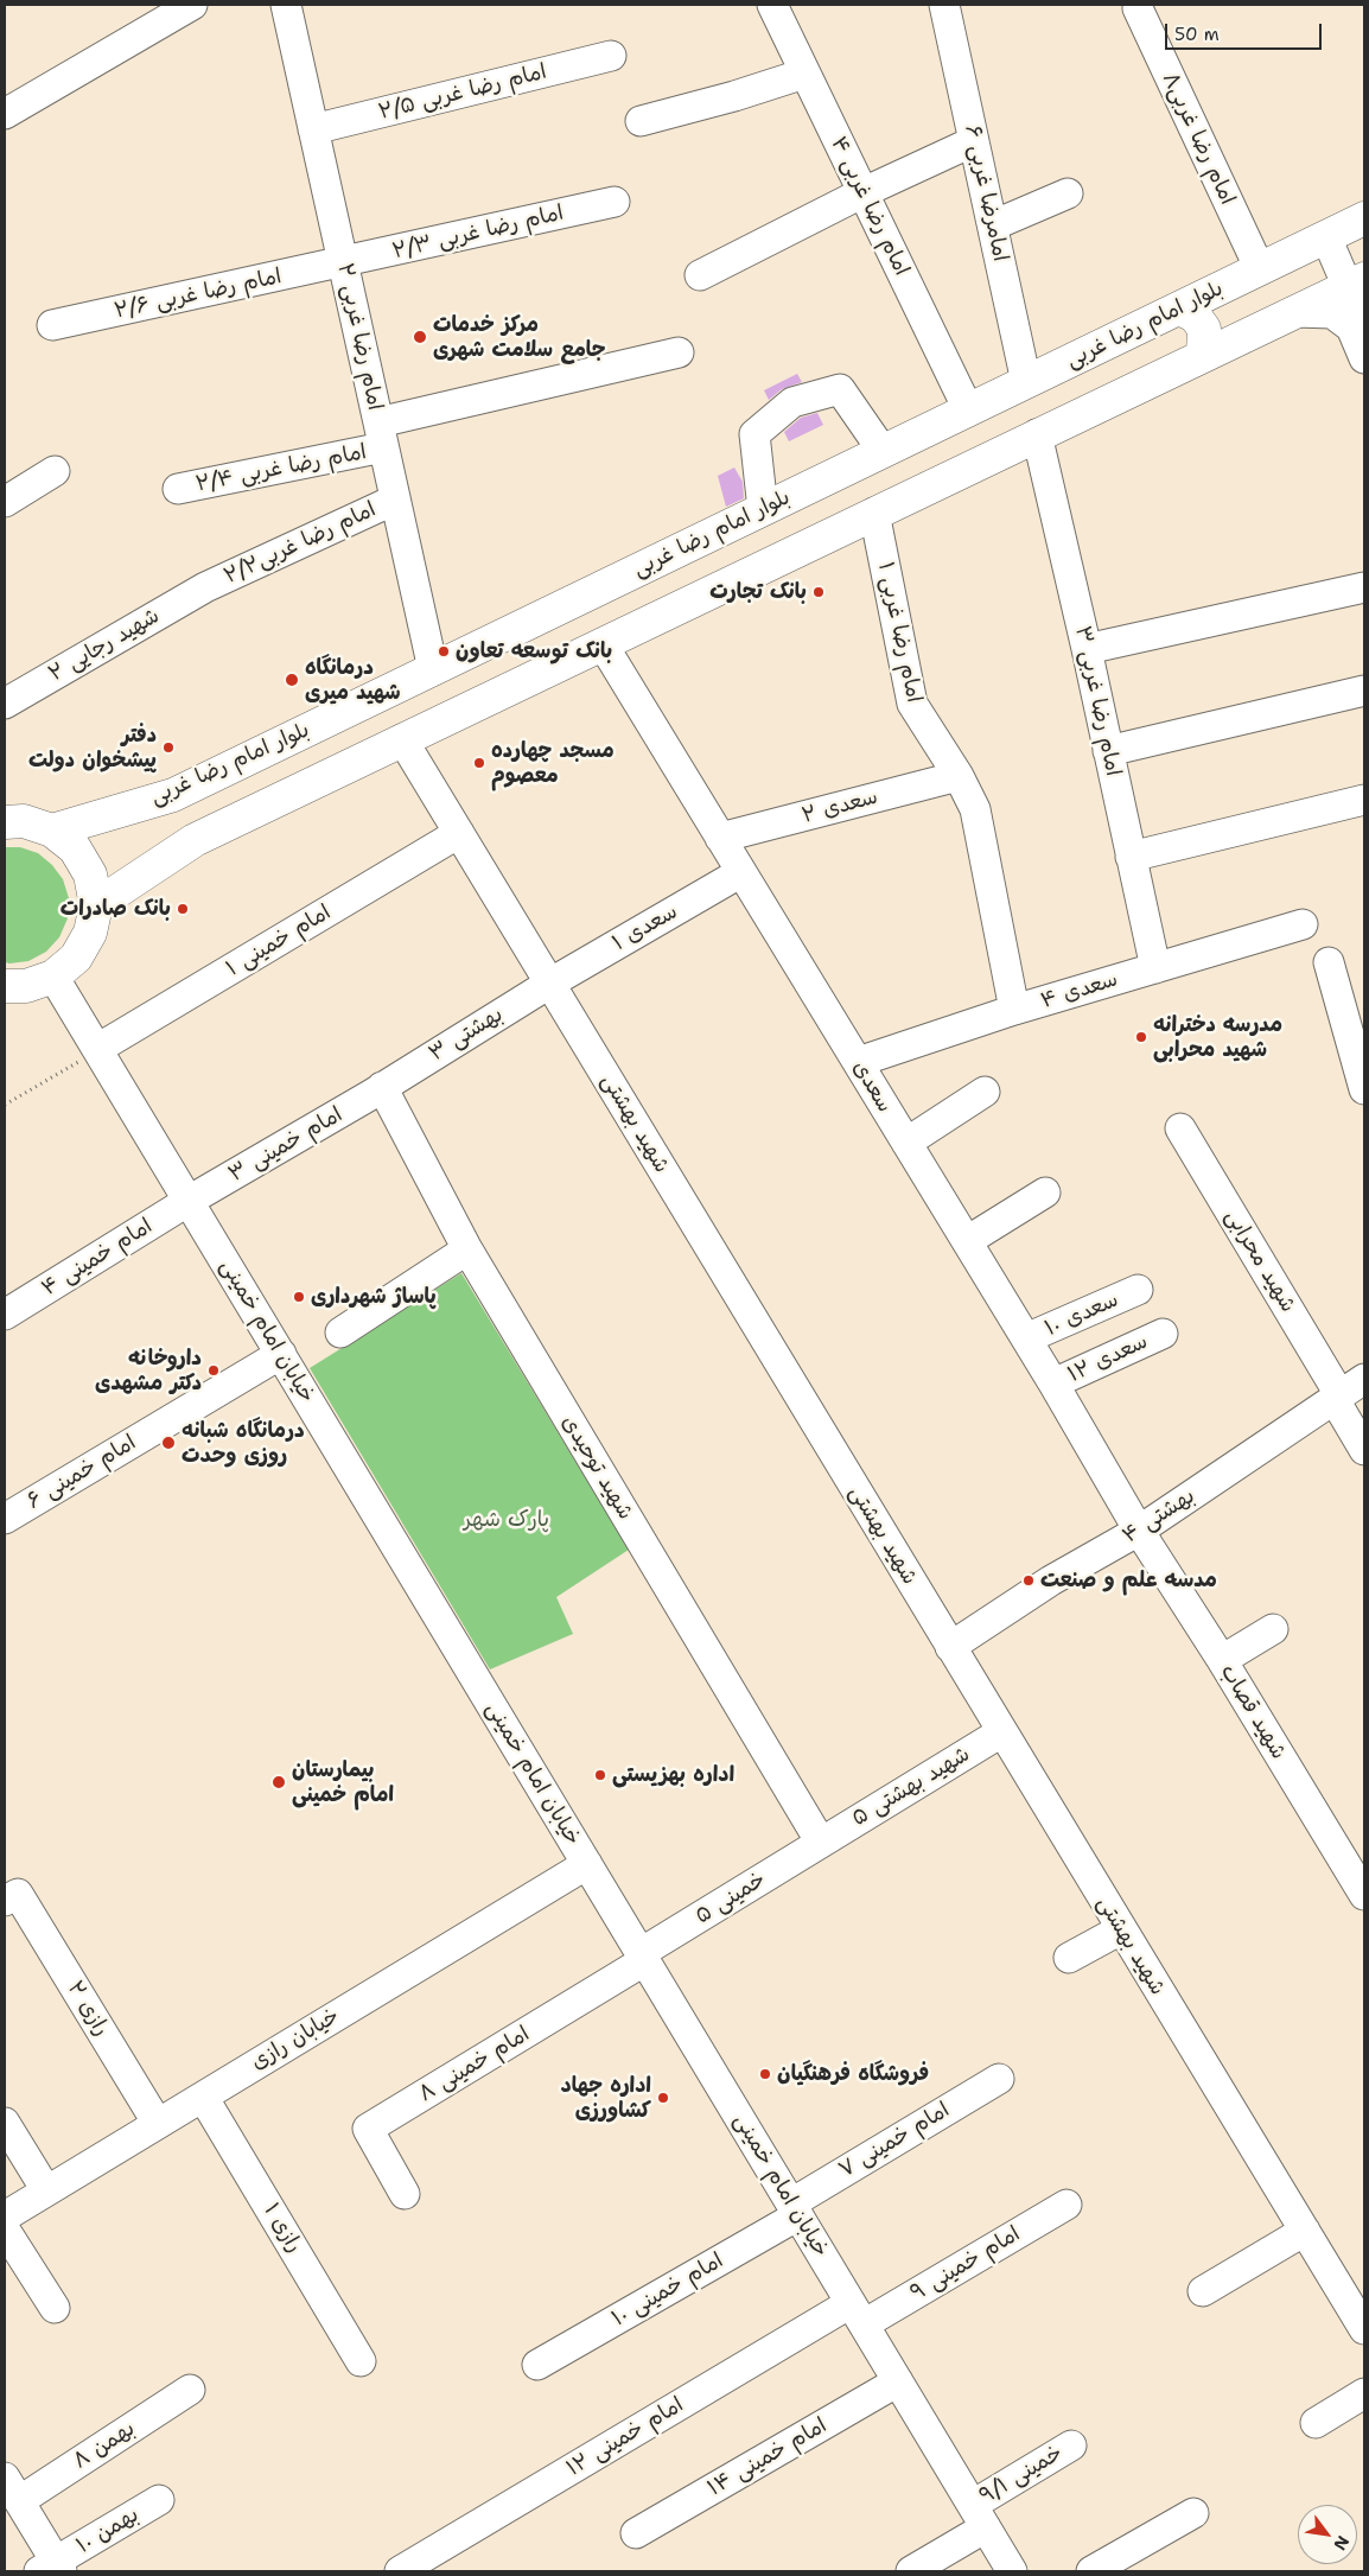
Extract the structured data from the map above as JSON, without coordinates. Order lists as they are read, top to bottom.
{
  "streets": {
    "main road": ["بلوار امام رضا غربی"],
    "street": [
      "امام رضا غربی ۲/۵",
      "امام رضا غربی۸",
      "امامرضا غربی ۶",
      "امام رضا غربی ۴",
      "امام رضا غربی ۲/۳",
      "امام رضا غربی ۲/۶",
      "امام رضا غربی ۲",
      "امام رضا غربی ۲/۴",
      "امام رضا غربی۲/۲",
      "امام رضا غربی ۱",
      "شهید رجایی ۲",
      "امام رضا غربی ۳",
      "سعدی ۲",
      "سعدی ۱",
      "امام خمینی ۱",
      "سعدی ۴",
      "بهشتی ۳",
      "سعدی",
      "شهید بهشتی",
      "امام خمینی ۳",
      "امام خمینی ۴",
      "شهید محرابی",
      "سعدی ۱۰",
      "خیابان امام خمینی",
      "سعدی ۱۲",
      "شهید توحیدی",
      "امام خمینی ۶",
      "بهشتی ۴",
      "شهید قصاب",
      "شهید بهشتی ۵",
      "خمینی ۵",
      "رازی ۲",
      "خیابان رازی",
      "امام خمینی ۸",
      "امام خمینی ۷",
      "رازی ۱",
      "امام خمینی ۹",
      "امام خمینی ۱۰",
      "امام خمینی ۱۲",
      "بهمن ۸",
      "امام خمینی ۱۴",
      "خمینی ۹/۱",
      "بهمن ۱۰"
    ]
  },
  "crossings": [
    ["امام رضا غربی ۲/۵", "امام رضا غربی ۲"],
    ["امام رضا غربی۸", "بلوار امام رضا غربی"],
    ["امامرضا غربی ۶", "بلوار امام رضا غربی"],
    ["امام رضا غربی ۴", "بلوار امام رضا غربی"],
    ["امام رضا غربی ۲/۳", "امام رضا غربی ۲/۶"],
    ["امام رضا غربی ۲/۳", "امام رضا غربی ۲"],
    ["امام رضا غربی ۲/۶", "امام رضا غربی ۲"],
    ["بلوار امام رضا غربی", "امام رضا غربی ۲"],
    ["امام رضا غربی ۲", "امام رضا غربی ۲/۴"],
    ["امام رضا غربی ۲", "امام رضا غربی۲/۲"],
    ["امام رضا غربی۲/۲", "شهید رجایی ۲"],
    ["امام رضا غربی ۱", "سعدی ۲"],
    ["امام رضا غربی ۱", "سعدی ۴"],
    ["امام رضا غربی ۳", "سعدی ۴"],
    ["سعدی ۲", "سعدی"],
    ["سعدی ۱", "بهشتی ۳"],
    ["سعدی ۱", "سعدی"],
    ["سعدی ۱", "شهید بهشتی"],
    ["امام خمینی ۱", "شهید بهشتی"],
    ["امام خمینی ۱", "خیابان امام خمینی"],
    ["سعدی ۴", "سعدی"],
    ["بهشتی ۳", "شهید بهشتی"],
    ["بهشتی ۳", "امام خمینی ۳"],
    ["بهشتی ۳", "شهید توحیدی"],
    ["سعدی", "سعدی ۱۰"],
    ["سعدی", "سعدی ۱۲"],
    ["سعدی", "بهشتی ۴"],
    ["سعدی", "شهید قصاب"],
    ["شهید بهشتی", "بهشتی ۴"],
    ["شهید بهشتی", "شهید بهشتی ۵"],
    ["امام خمینی ۳", "امام خمینی ۴"],
    ["امام خمینی ۳", "خیابان امام خمینی"],
    ["امام خمینی ۳", "شهید توحیدی"],
    ["امام خمینی ۴", "خیابان امام خمینی"],
    ["شهید محرابی", "بهشتی ۴"],
    ["خیابان امام خمینی", "امام خمینی ۶"],
    ["خیابان امام خمینی", "خمینی ۵"],
    ["خیابان امام خمینی", "خیابان رازی"],
    ["خیابان امام خمینی", "امام خمینی ۸"],
    ["خیابان امام خمینی", "امام خمینی ۷"],
    ["خیابان امام خمینی", "امام خمینی ۹"],
    ["خیابان امام خمینی", "امام خمینی ۱۰"],
    ["خیابان امام خمینی", "امام خمینی ۱۲"],
    ["خیابان امام خمینی", "امام خمینی ۱۴"],
    ["خیابان امام خمینی", "خمینی ۹/۱"],
    ["شهید توحیدی", "شهید بهشتی ۵"],
    ["شهید توحیدی", "خمینی ۵"],
    ["بهشتی ۴", "شهید قصاب"],
    ["شهید بهشتی ۵", "خمینی ۵"],
    ["خمینی ۵", "امام خمینی ۸"],
    ["رازی ۲", "خیابان رازی"],
    ["خیابان رازی", "رازی ۱"],
    ["امام خمینی ۷", "امام خمینی ۱۰"],
    ["امام خمینی ۹", "امام خمینی ۱۲"]
  ],
  "parks": ["پارک شهر"],
  "places": [
    "مرکز خدمات جامع سلامت شهری",
    "بانک تجارت",
    "بانک توسعه تعاون",
    "درمانگاه شهید میری",
    "دفتر پیشخوان دولت",
    "مسجد چهارده معصوم",
    "بانک صادرات",
    "مدرسه دخترانه شهید محرابی",
    "پاساژ شهرداری",
    "داروخانه دکتر مشهدی",
    "درمانگاه شبانه روزی وحدت",
    "مدسه علم و صنعت",
    "اداره بهزیستی",
    "بیمارستان امام خمینی",
    "فروشگاه فرهنگیان",
    "اداره جهاد کشاورزی"
  ],
  "scale_bar": "50 m",
  "north": "bottom right"
}
